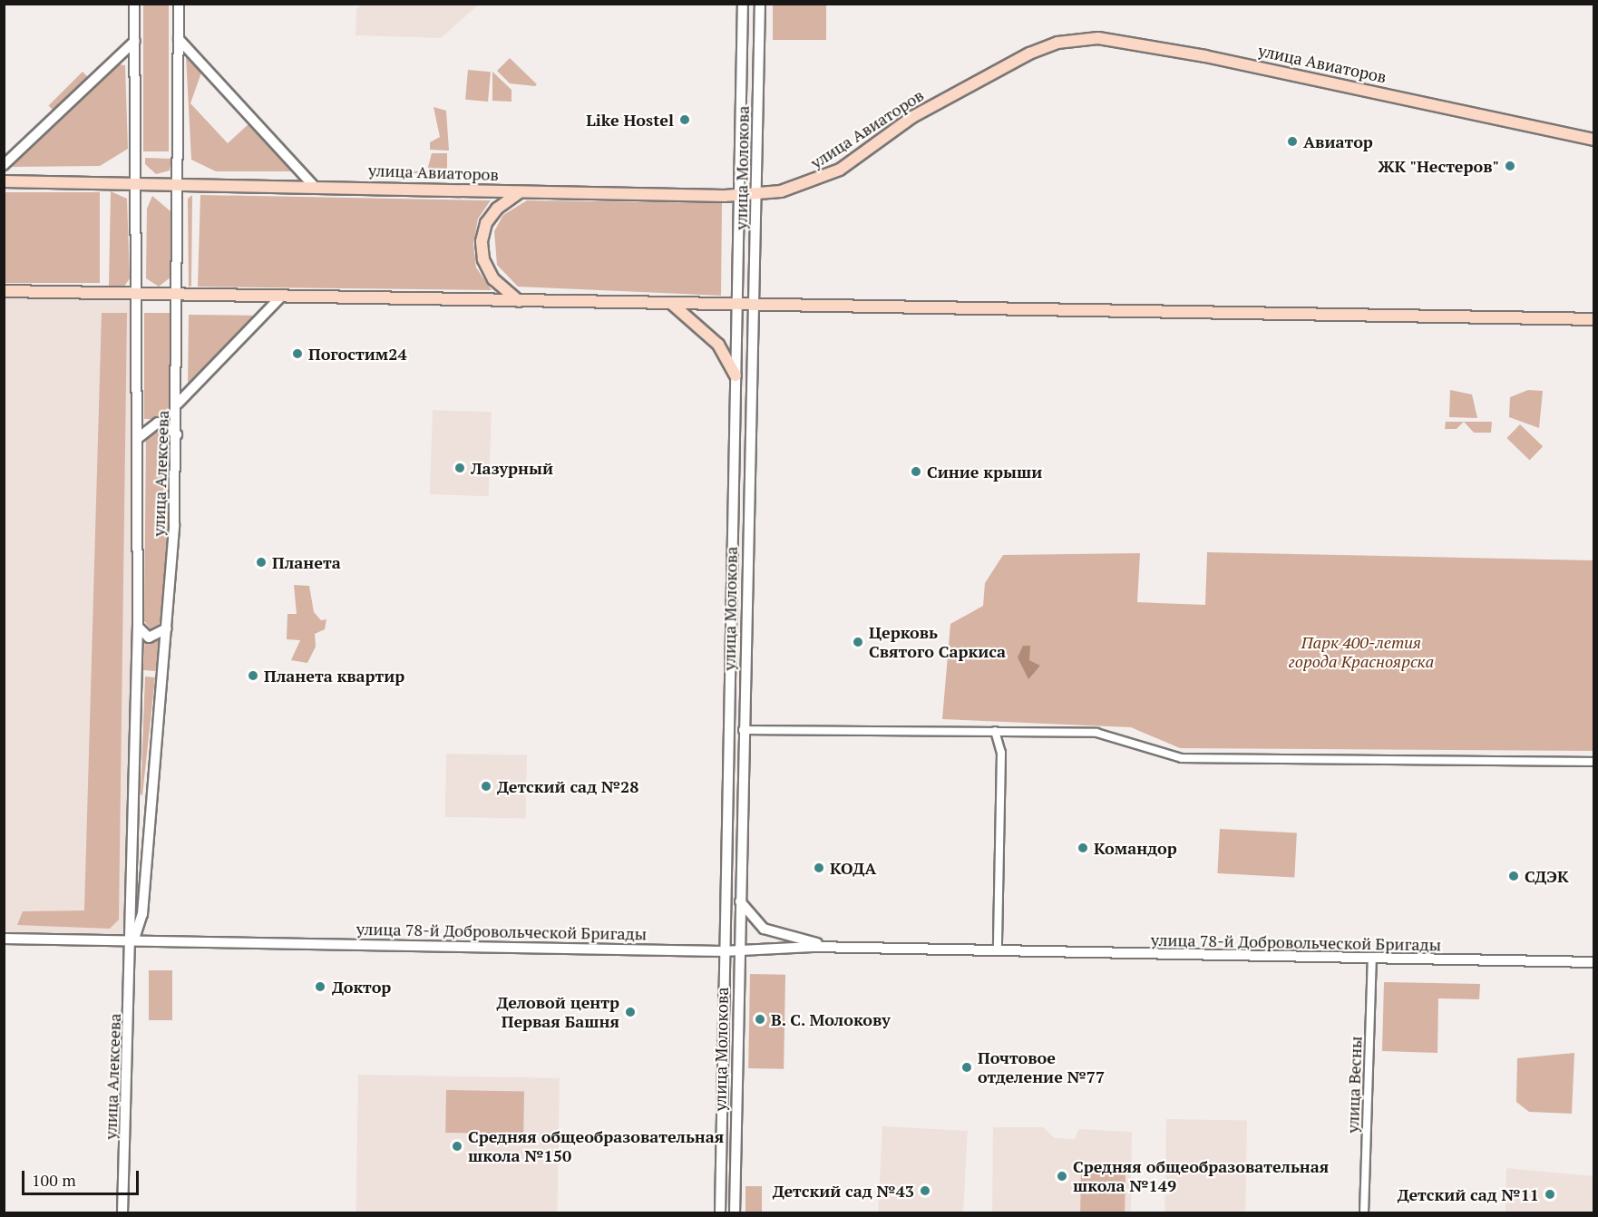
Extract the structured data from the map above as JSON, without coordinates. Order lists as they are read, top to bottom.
{
  "streets": {
    "main road": ["улица Авиаторов"],
    "street": [
      "улица Молокова",
      "улица Алексеева",
      "улица 78-й Добровольческой Бригады",
      "улица Весны"
    ]
  },
  "crossings": [
    ["улица Авиаторов", "улица Молокова"],
    ["улица Авиаторов", "улица Алексеева"],
    ["улица Молокова", "улица 78-й Добровольческой Бригады"],
    ["улица Алексеева", "улица 78-й Добровольческой Бригады"],
    ["улица 78-й Добровольческой Бригады", "улица Весны"]
  ],
  "parks": ["Парк 400-летия города Красноярска"],
  "places": [
    "Like Hostel",
    "Авиатор",
    "ЖК \"Нестеров\"",
    "Погостим24",
    "Лазурный",
    "Синие крыши",
    "Планета",
    "Церковь Святого Саркиса",
    "Планета квартир",
    "Детский сад №28",
    "Командор",
    "КОДА",
    "СДЭК",
    "Доктор",
    "Деловой центр Первая Башня",
    "В. С. Молокову",
    "Почтовое отделение №77",
    "Средняя общеобразовательная школа №150",
    "Средняя общеобразовательная школа №149",
    "Детский сад №43",
    "Детский сад №11"
  ],
  "scale_bar": "100 m"
}
